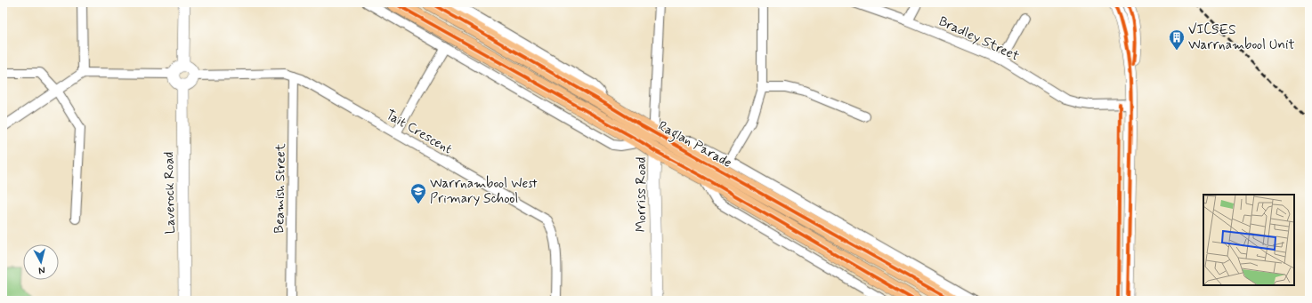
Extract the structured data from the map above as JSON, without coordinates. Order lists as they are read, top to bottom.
{
  "streets": {
    "highway": ["Raglan Parade"],
    "street": [
      "Bradley Street",
      "Tait Crescent",
      "Beamish Street",
      "Laverock Road",
      "Morriss Road"
    ]
  },
  "crossings": [
    ["Tait Crescent", "Beamish Street"],
    ["Tait Crescent", "Laverock Road"],
    ["Raglan Parade", "Morriss Road"]
  ],
  "places": {
    "building": ["VICSES Warrnambool Unit"],
    "school or university": ["Warrnambool West Primary School"]
  },
  "north": "bottom"
}
